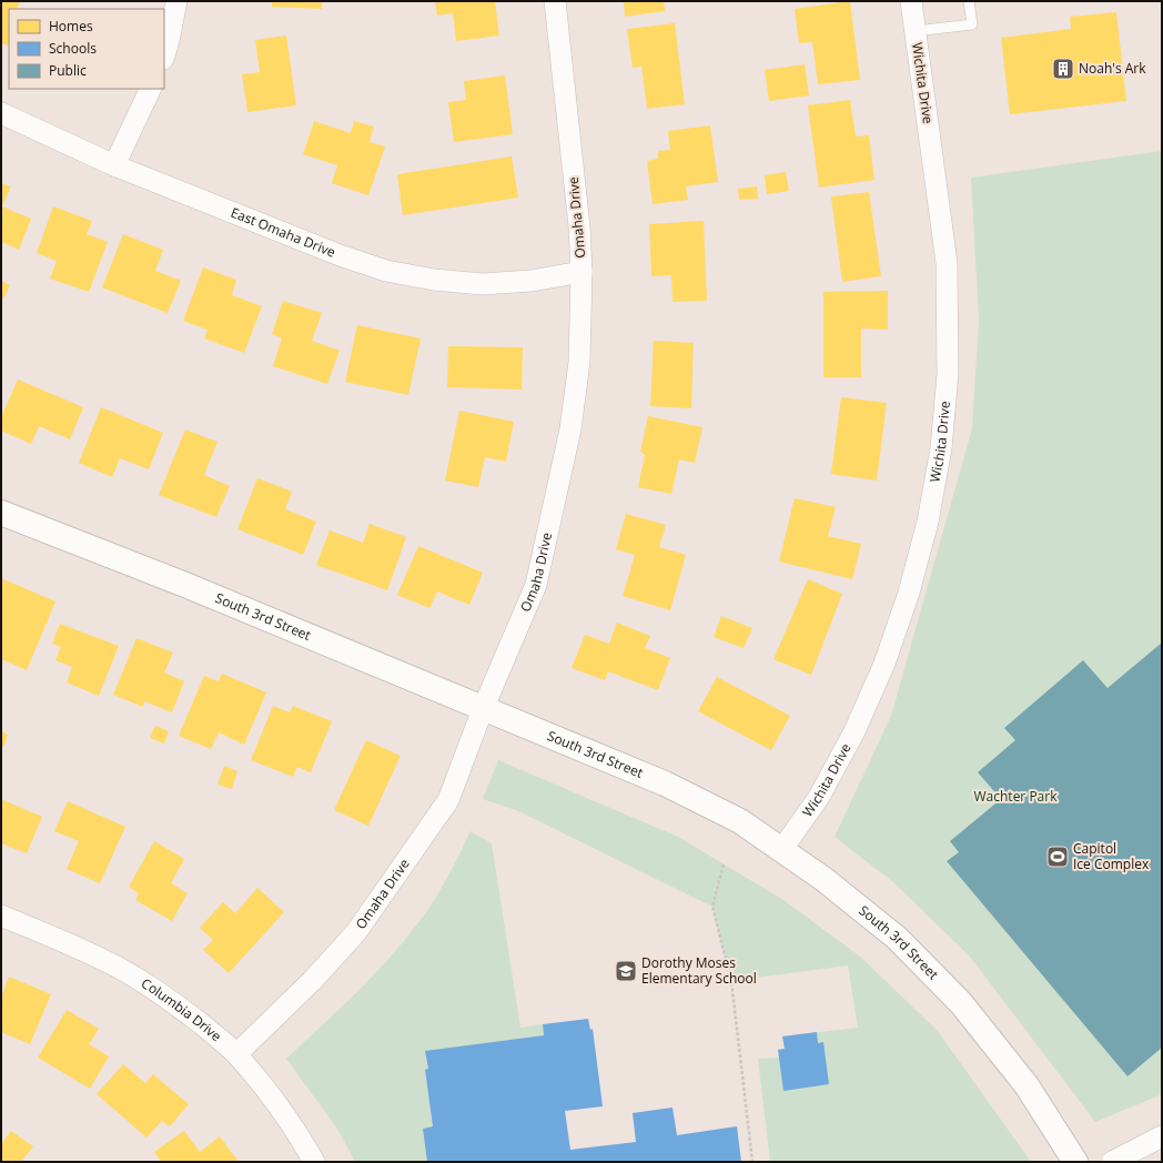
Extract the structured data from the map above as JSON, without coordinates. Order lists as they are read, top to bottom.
{
  "streets": {
    "street": [
      "Wichita Drive",
      "Omaha Drive",
      "East Omaha Drive",
      "South 3rd Street",
      "Columbia Drive"
    ]
  },
  "crossings": [
    ["Wichita Drive", "South 3rd Street"],
    ["Omaha Drive", "East Omaha Drive"],
    ["Omaha Drive", "South 3rd Street"],
    ["Omaha Drive", "Columbia Drive"]
  ],
  "parks": ["Wachter Park"],
  "places": {
    "building": ["Noah's Ark"],
    "sports": ["Capitol Ice Complex"],
    "school or university": ["Dorothy Moses Elementary School"]
  },
  "legend": ["Homes", "Schools", "Public"]
}
